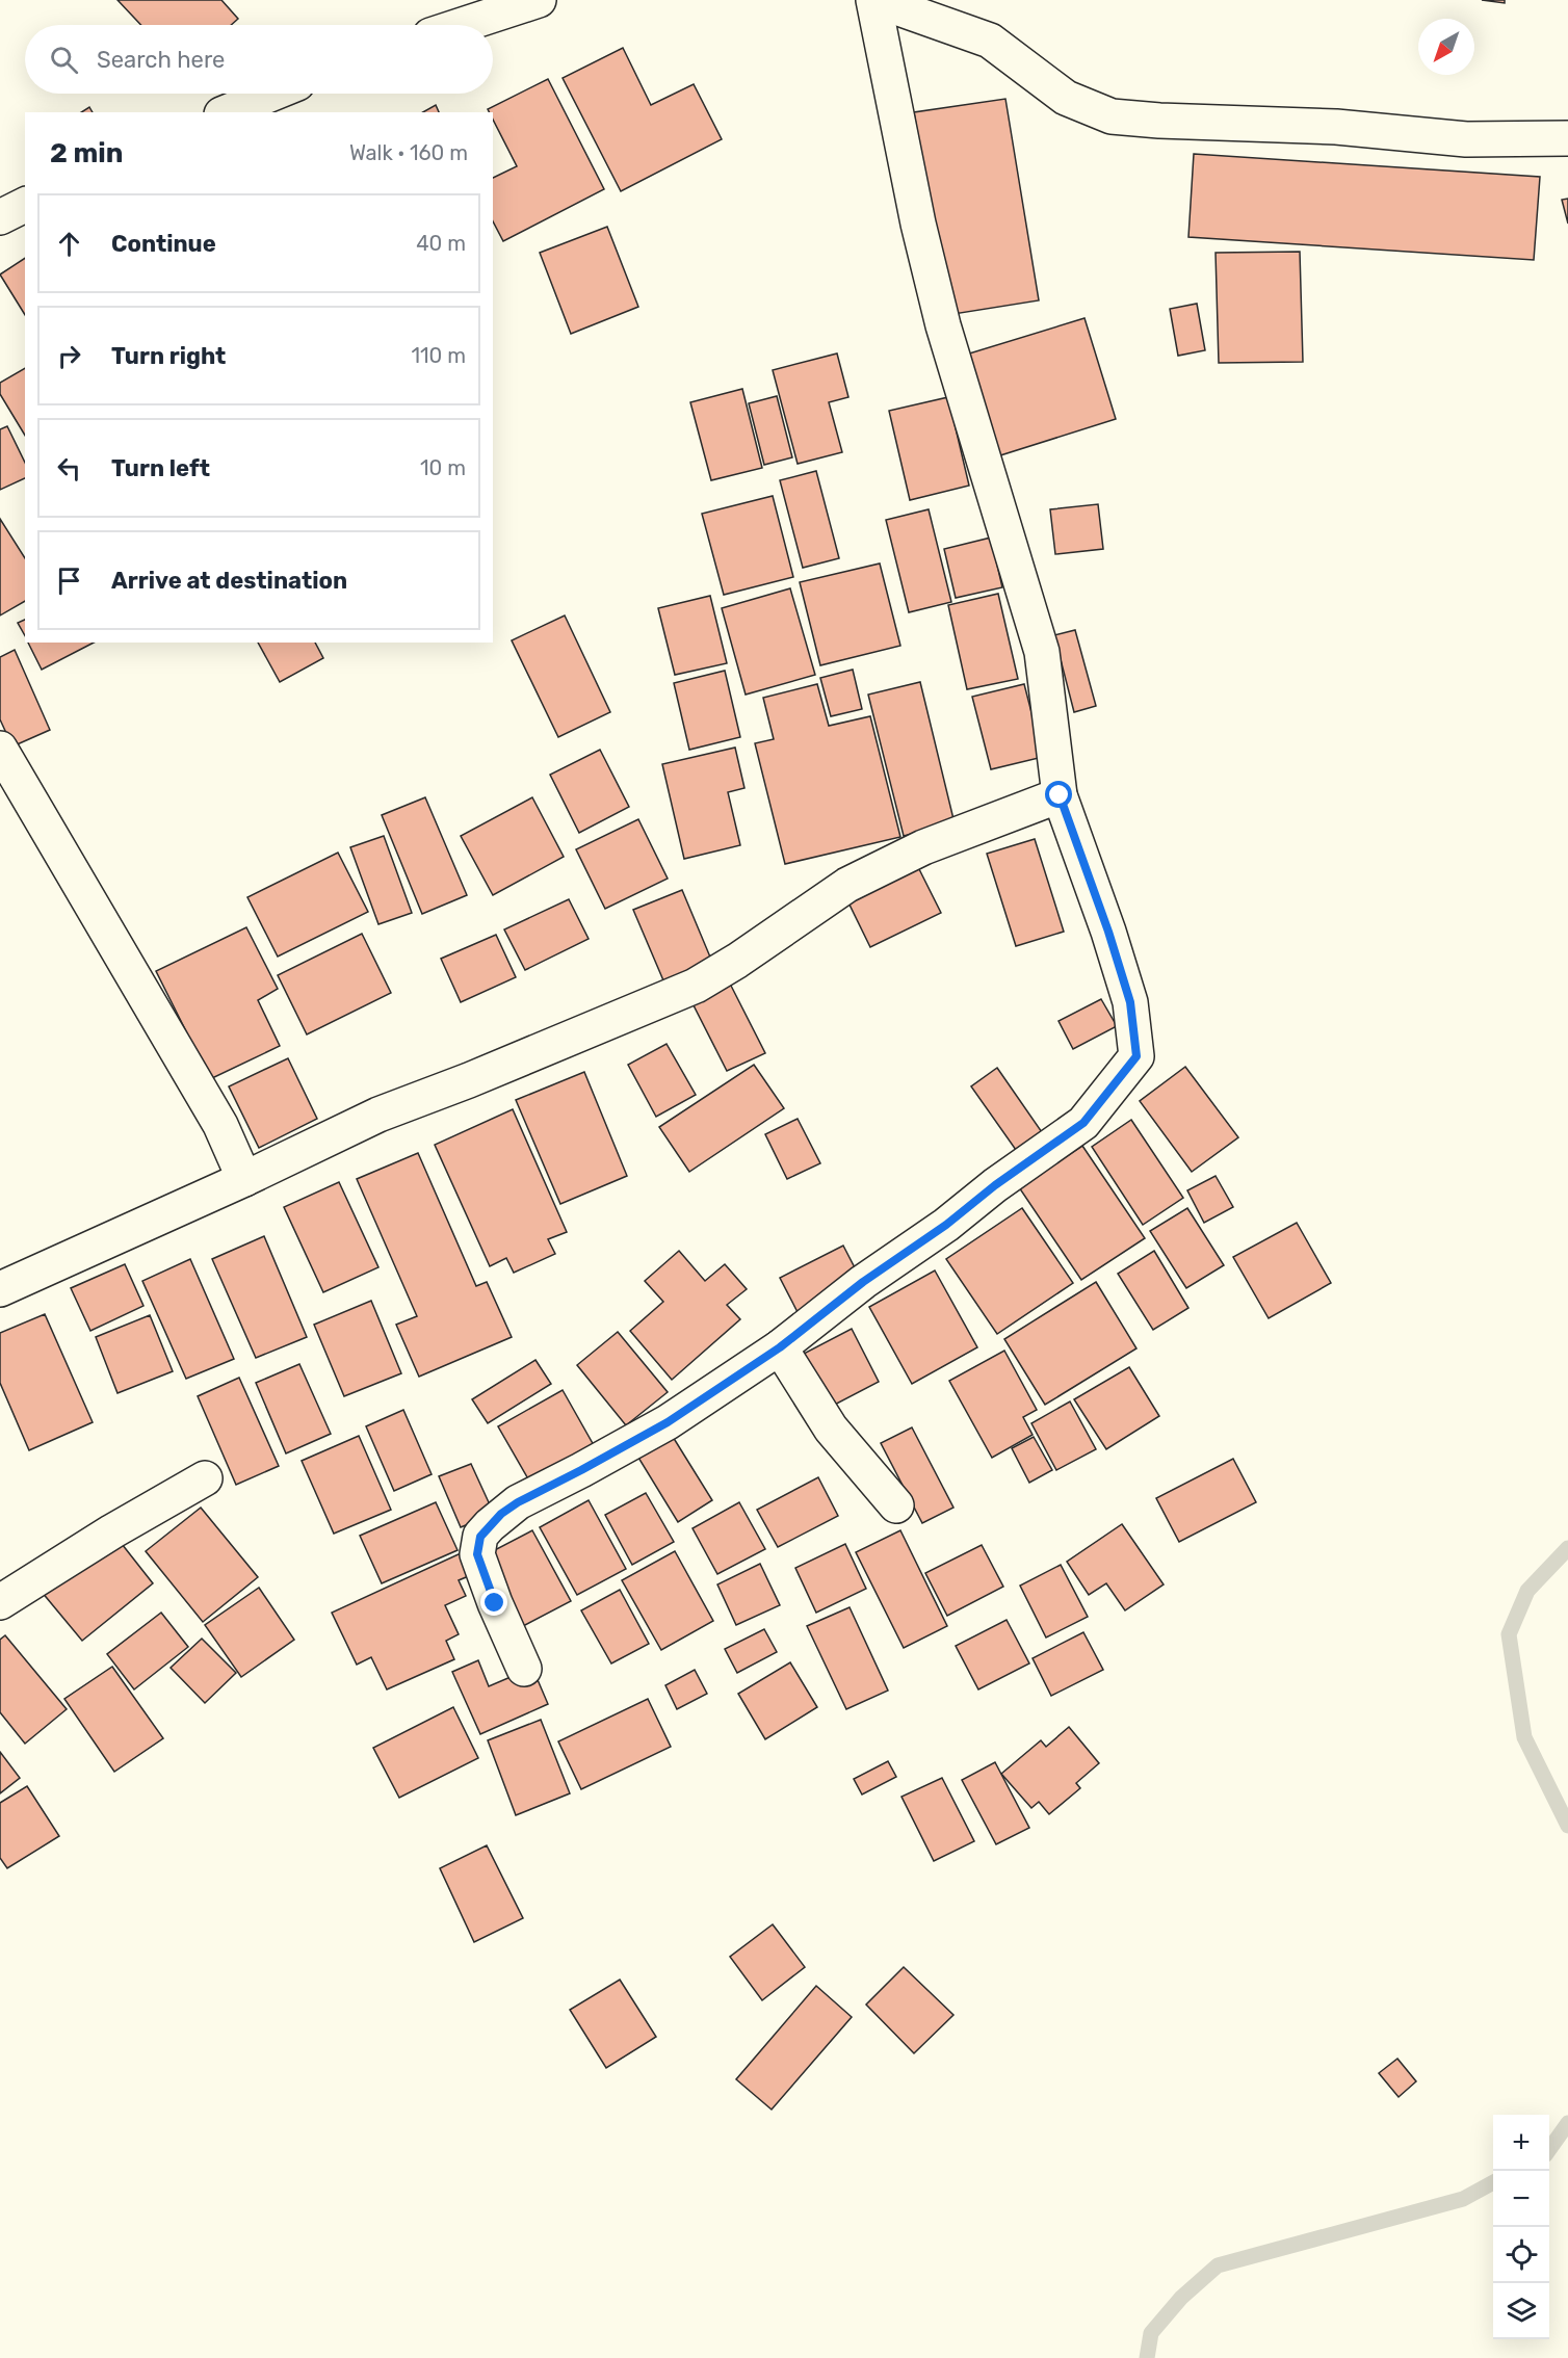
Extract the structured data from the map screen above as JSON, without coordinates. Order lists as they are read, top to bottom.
{
  "north": "bottom left",
  "page": {
    "search": "Search here",
    "heading": ["2 min", "Walk · 160 m"],
    "list": [
      ["Continue", "40 m"],
      ["Turn right", "110 m"],
      ["Turn left", "10 m"],
      "Arrive at destination"
    ],
    "map_buttons": ["+", "−"]
  }
}
